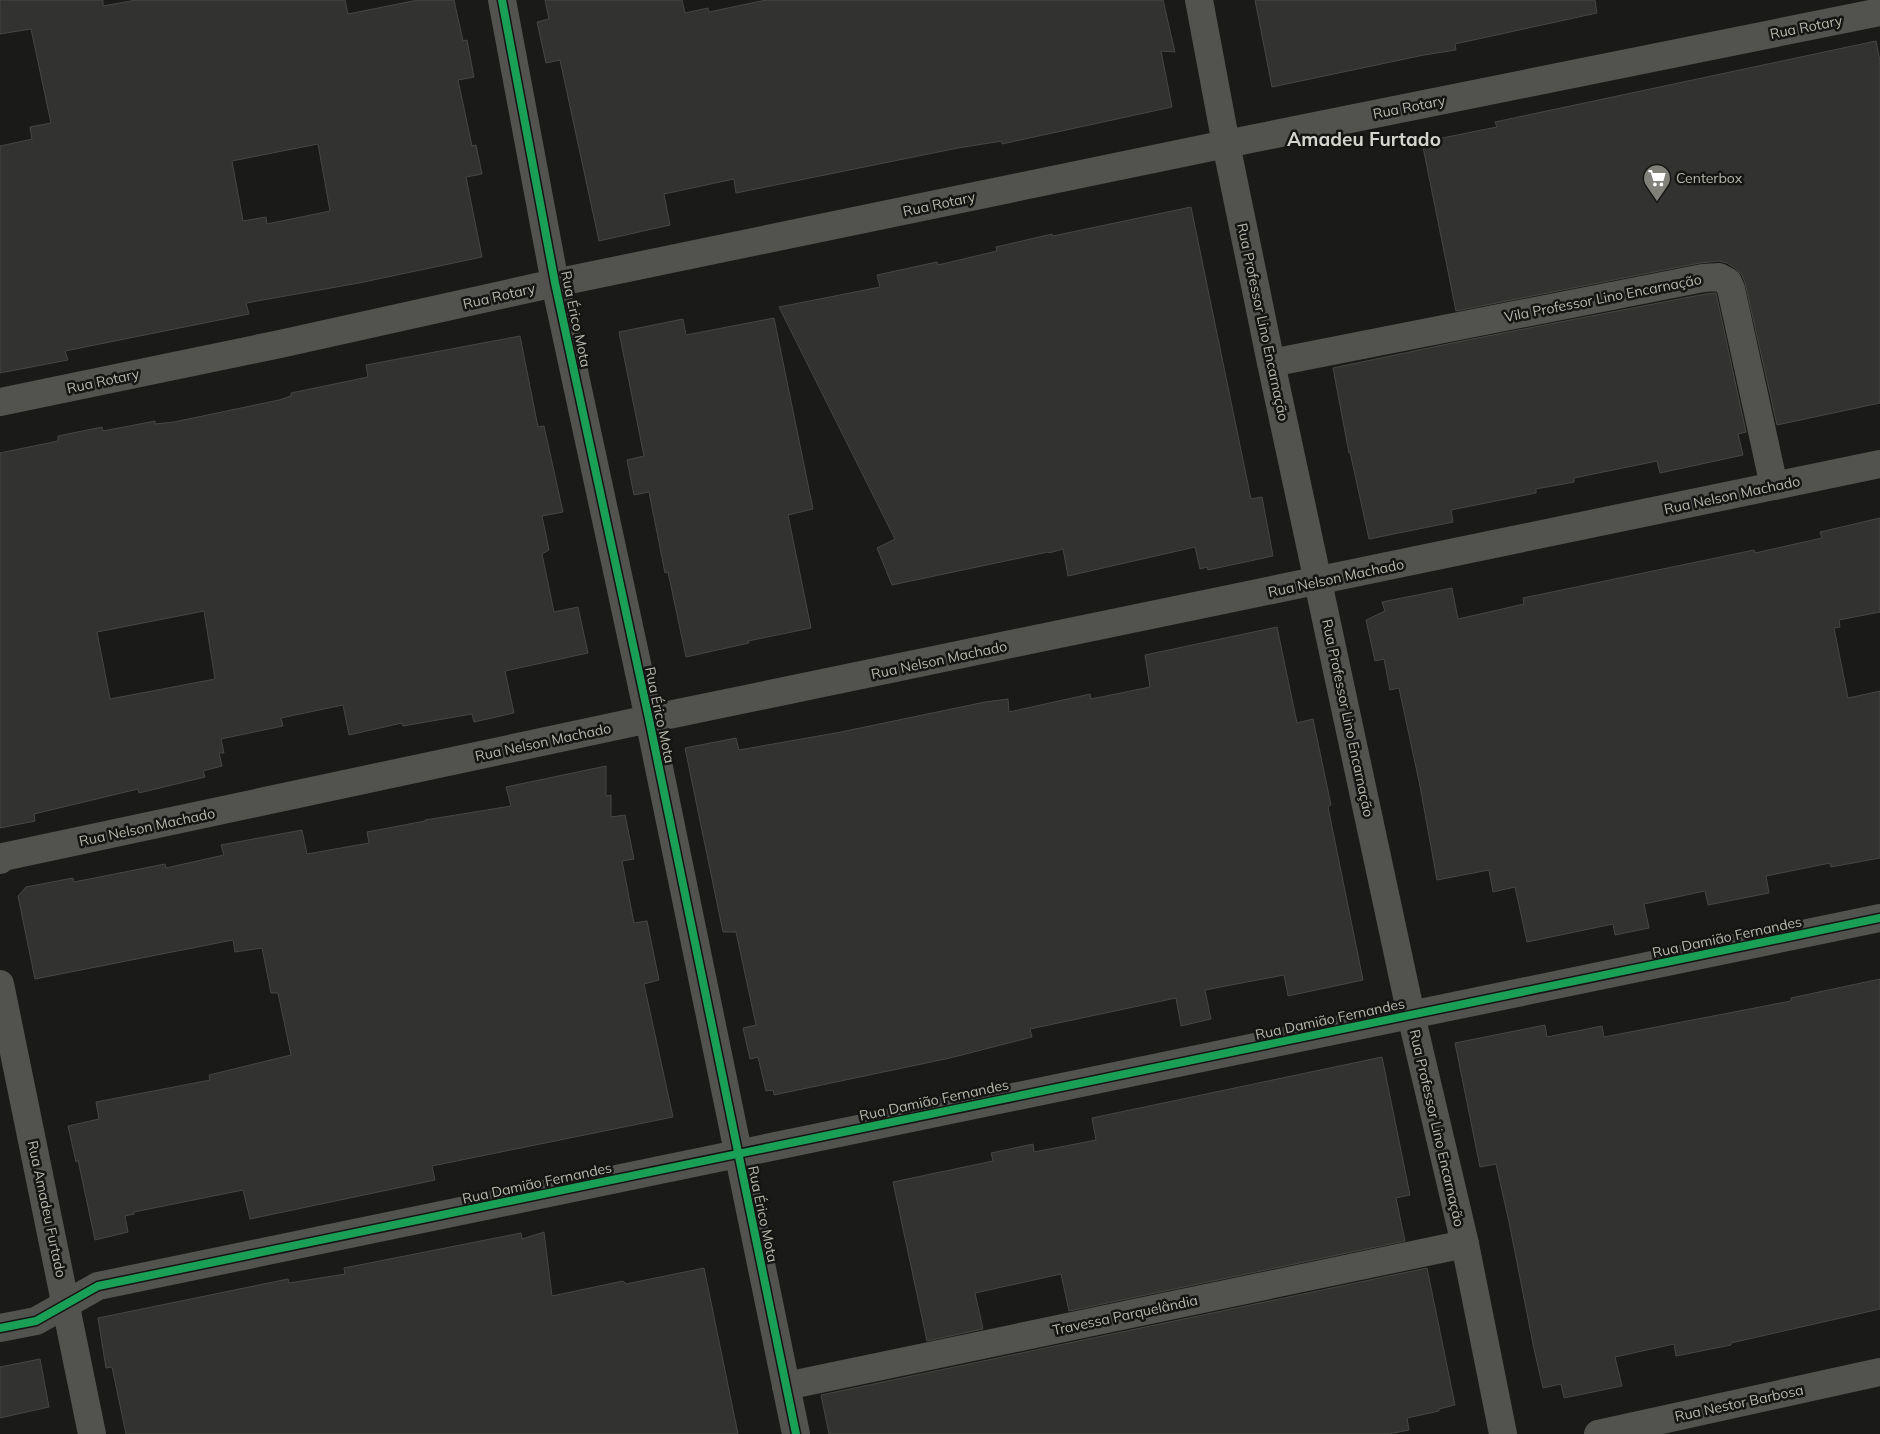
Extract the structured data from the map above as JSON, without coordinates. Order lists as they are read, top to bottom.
{
  "streets": {
    "street": [
      "Rua Rotary",
      "Vila Professor Lino Encarnação",
      "Rua Érico Mota",
      "Rua Professor Lino Encarnação",
      "Rua Nelson Machado",
      "Rua Damião Fernandes",
      "Rua Amadeu Furtado",
      "Travessa Parquelândia",
      "Rua Nestor Barbosa"
    ]
  },
  "crossings": [
    ["Rua Rotary", "Rua Érico Mota"],
    ["Rua Rotary", "Rua Professor Lino Encarnação"],
    ["Vila Professor Lino Encarnação", "Rua Professor Lino Encarnação"],
    ["Vila Professor Lino Encarnação", "Rua Nelson Machado"],
    ["Rua Érico Mota", "Rua Nelson Machado"],
    ["Rua Érico Mota", "Rua Damião Fernandes"],
    ["Rua Érico Mota", "Travessa Parquelândia"],
    ["Rua Professor Lino Encarnação", "Rua Nelson Machado"],
    ["Rua Professor Lino Encarnação", "Rua Damião Fernandes"],
    ["Rua Professor Lino Encarnação", "Travessa Parquelândia"],
    ["Rua Damião Fernandes", "Rua Amadeu Furtado"]
  ],
  "districts": ["Amadeu Furtado"],
  "places": {
    "supermarket": ["Centerbox"]
  }
}
